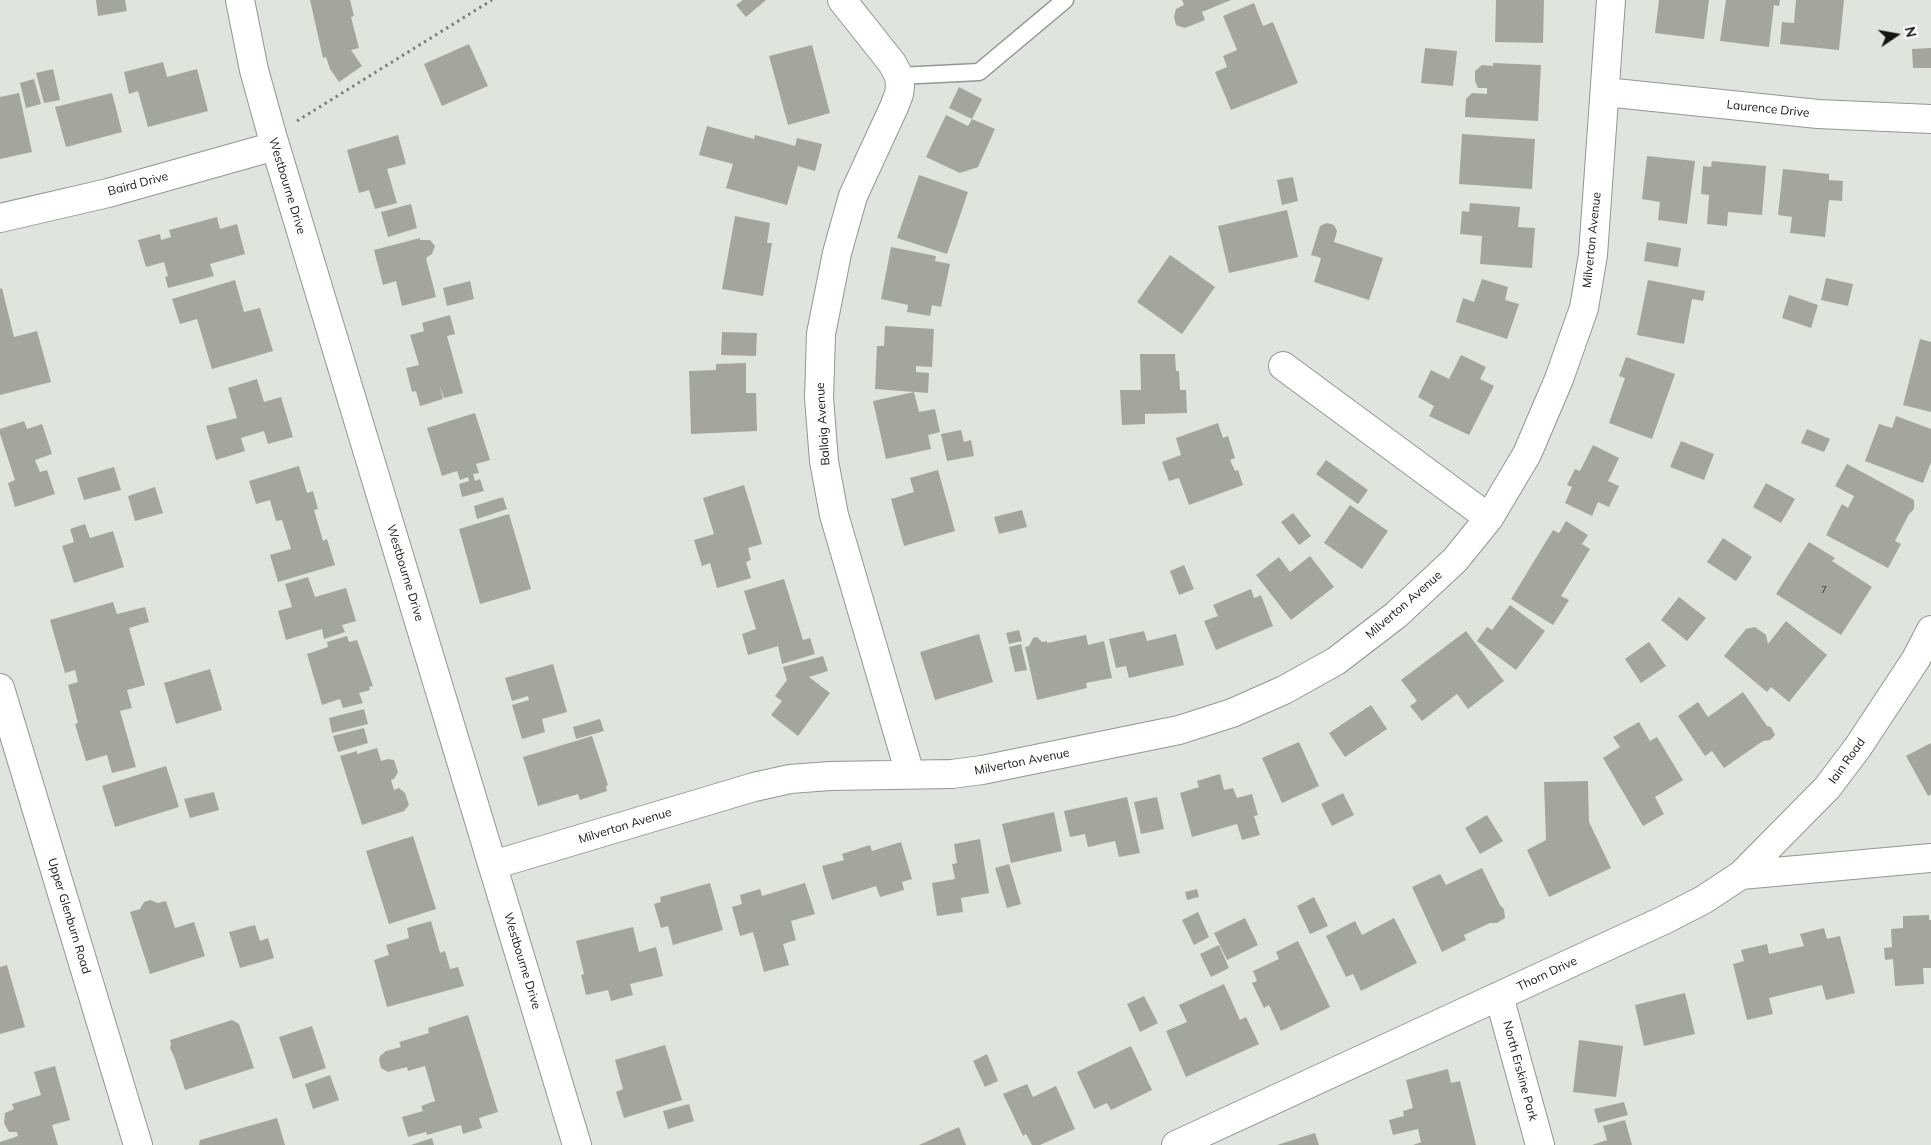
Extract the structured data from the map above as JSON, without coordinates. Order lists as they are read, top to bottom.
{
  "streets": {
    "street": [
      "Laurence Drive",
      "Baird Drive",
      "Westbourne Drive",
      "Milverton Avenue",
      "Ballaig Avenue",
      "Iain Road",
      "Upper Glenburn Road",
      "Thorn Drive",
      "North Erskine Park"
    ]
  },
  "crossings": [
    ["Laurence Drive", "Milverton Avenue"],
    ["Baird Drive", "Westbourne Drive"],
    ["Westbourne Drive", "Milverton Avenue"],
    ["Milverton Avenue", "Ballaig Avenue"],
    ["Iain Road", "Thorn Drive"],
    ["Thorn Drive", "North Erskine Park"]
  ],
  "house_numbers": ["7"],
  "north": "right"
}
